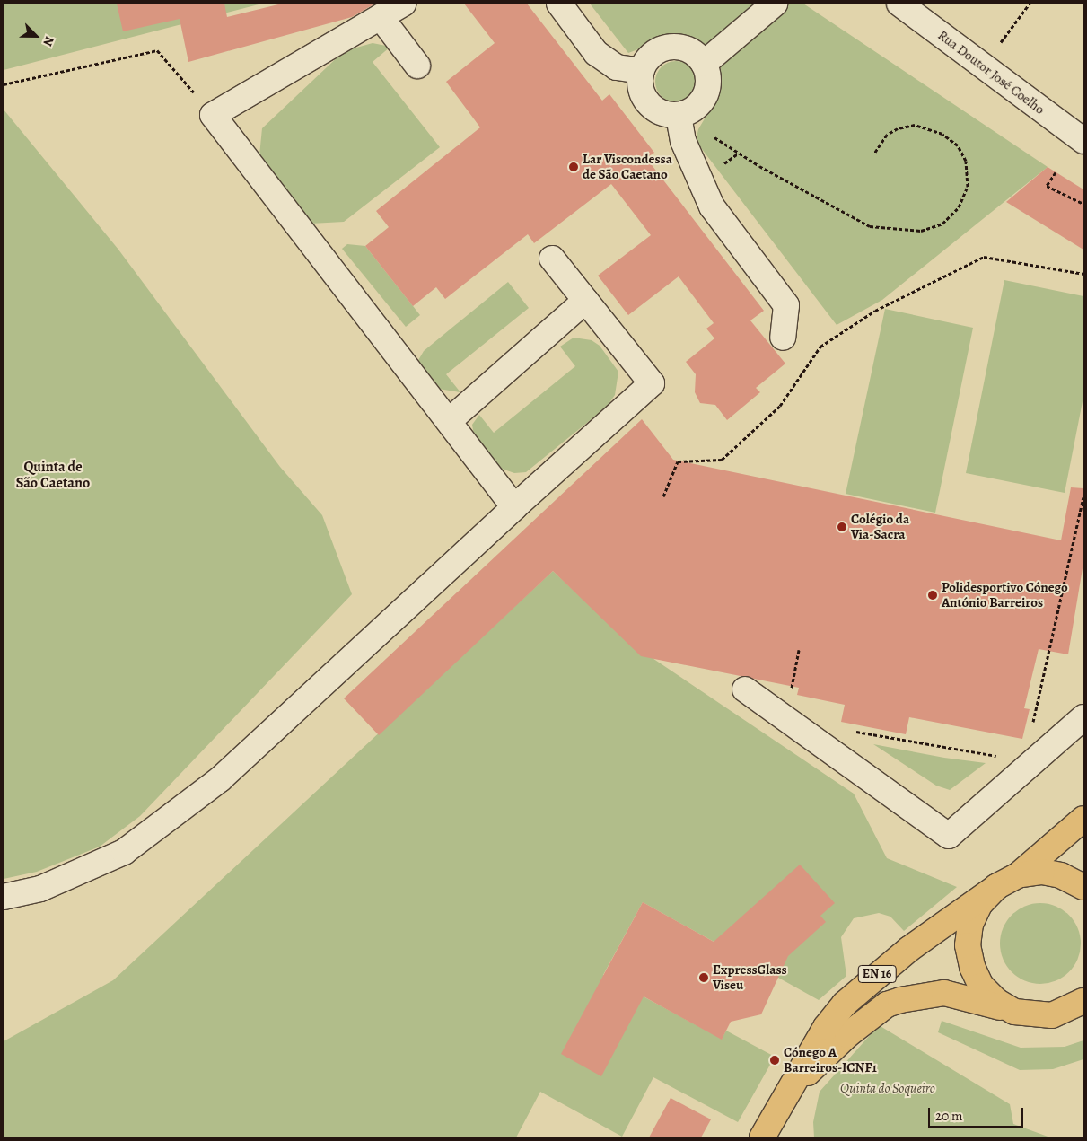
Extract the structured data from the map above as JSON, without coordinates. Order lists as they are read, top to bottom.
{
  "streets": {
    "main road": ["EN 16"],
    "street": ["Rua Doutor José Coelho"]
  },
  "districts": ["Quinta de São Caetano"],
  "parks": ["Quinta do Soqueiro"],
  "places": [
    "Lar Viscondessa de São Caetano",
    "Colégio da Via-Sacra",
    "Polidesportivo Cónego António Barreiros",
    "ExpressGlass Viseu",
    "Cónego A Barreiros-ICNF1"
  ],
  "scale_bar": "20 m",
  "north": "bottom right"
}
